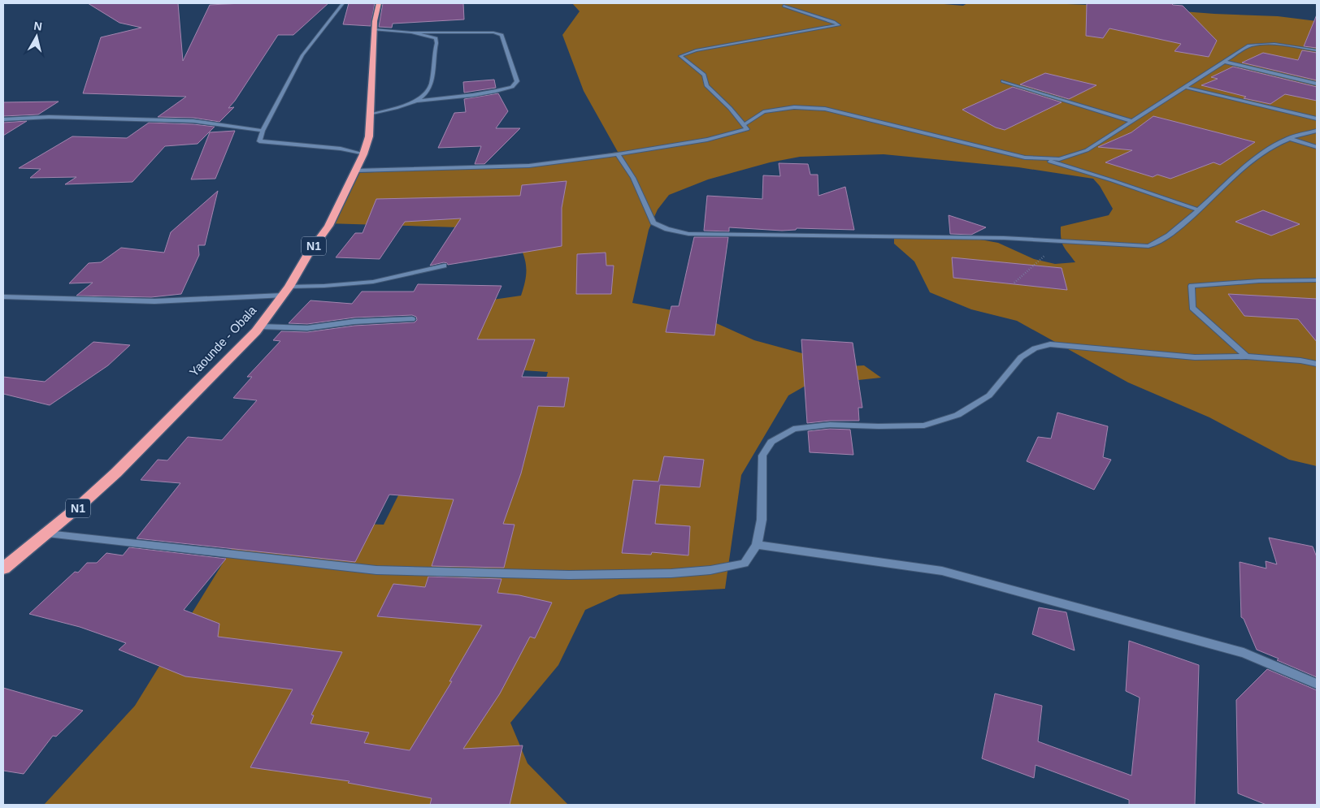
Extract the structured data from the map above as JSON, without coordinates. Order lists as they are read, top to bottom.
{
  "streets": {
    "highway": ["N1", "Yaounde - Obala"]
  },
  "north": "top"
}
